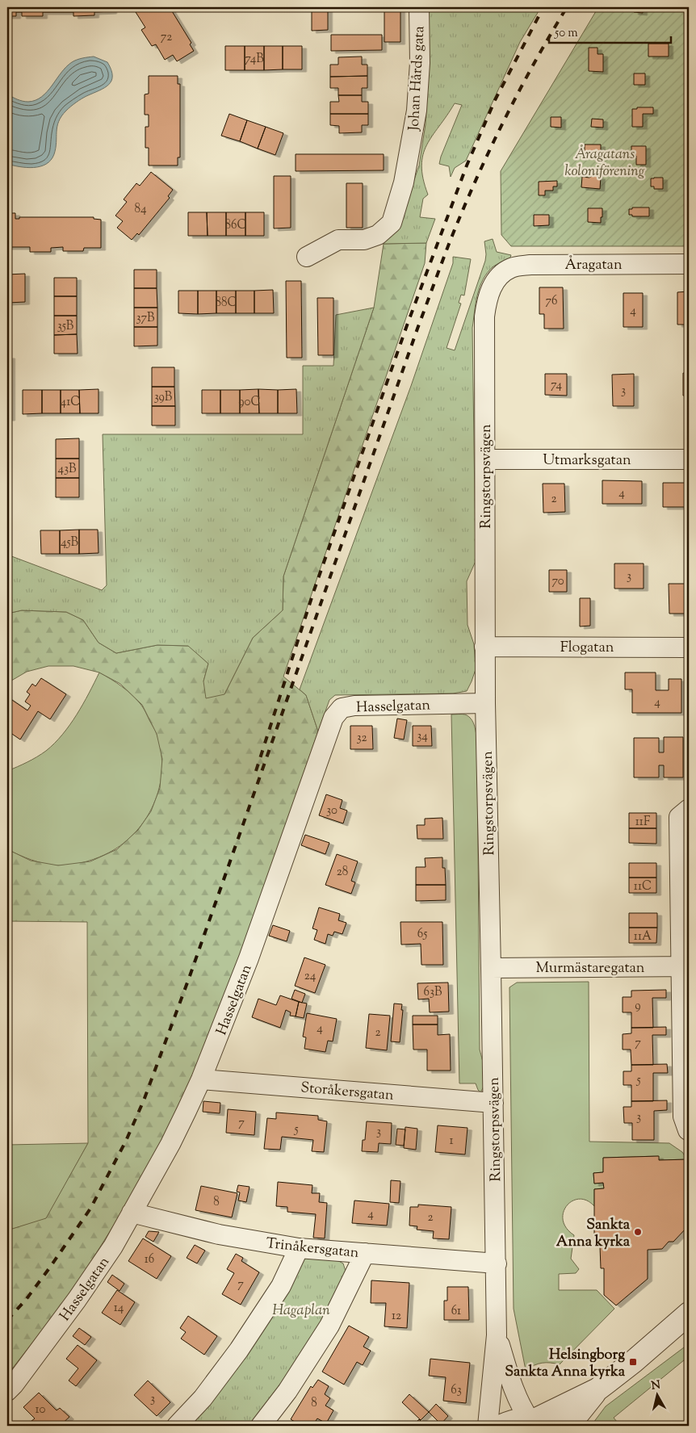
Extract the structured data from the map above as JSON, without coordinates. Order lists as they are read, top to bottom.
{
  "streets": {
    "street": [
      "Johan Hårds gata",
      "Åragatan",
      "Utmarksgatan",
      "Ringstorpsvägen",
      "Flogatan",
      "Hasselgatan",
      "Murmästaregatan",
      "Storåkersgatan",
      "Trinåkersgatan"
    ]
  },
  "crossings": [
    ["Åragatan", "Ringstorpsvägen"],
    ["Utmarksgatan", "Ringstorpsvägen"],
    ["Ringstorpsvägen", "Flogatan"],
    ["Ringstorpsvägen", "Hasselgatan"],
    ["Ringstorpsvägen", "Murmästaregatan"],
    ["Ringstorpsvägen", "Storåkersgatan"],
    ["Ringstorpsvägen", "Trinåkersgatan"],
    ["Hasselgatan", "Storåkersgatan"],
    ["Hasselgatan", "Trinåkersgatan"]
  ],
  "parks": ["Åragatans koloniförening", "Hagaplan"],
  "places": {
    "other": ["Sankta Anna kyrka"],
    "transit": ["Helsingborg Sankta Anna kyrka"]
  },
  "house_numbers": [
    "72",
    "74B",
    "84",
    "86C",
    "76",
    "88C",
    "4",
    "37B",
    "35B",
    "74",
    "3",
    "39B",
    "41C",
    "90C",
    "43B",
    "4",
    "2",
    "45B",
    "3",
    "70",
    "4",
    "34",
    "32",
    "30",
    "11F",
    "28",
    "11C",
    "65",
    "11A",
    "24",
    "63B",
    "9",
    "4",
    "2",
    "7",
    "5",
    "3",
    "7",
    "5",
    "3",
    "1",
    "8",
    "4",
    "2",
    "16",
    "7",
    "14",
    "61",
    "12",
    "63",
    "3",
    "8",
    "10"
  ],
  "scale_bar": "50 m",
  "north": "top"
}
